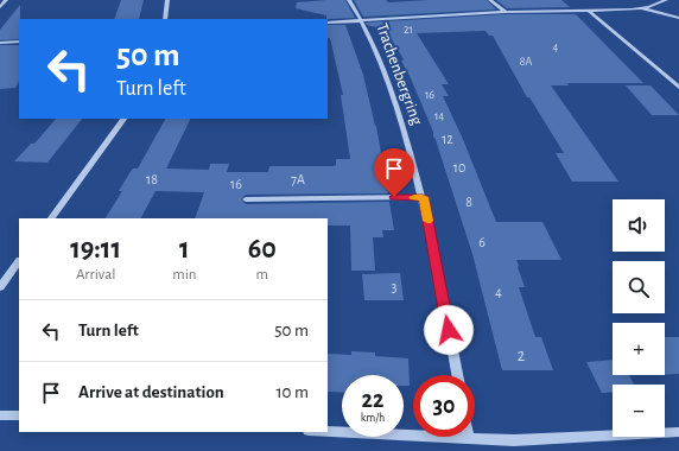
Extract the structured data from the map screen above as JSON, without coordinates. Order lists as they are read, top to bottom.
{
  "streets": {
    "street": ["Trachenbergring"]
  },
  "house_numbers": [
    "21",
    "4",
    "8A",
    "16",
    "14",
    "12",
    "10",
    "18",
    "7A",
    "16",
    "8",
    "6",
    "3",
    "4",
    "2"
  ],
  "page": {
    "turn": ["50 m", "Turn left"],
    "map_buttons": ["+", "−"],
    "eta": [
      "19:11",
      "Arrival",
      "1",
      "min",
      "60",
      "m"
    ],
    "list": [
      {
        "name": "Turn left",
        "value": "50 m"
      },
      {
        "name": "Arrive at destination",
        "value": "10 m"
      }
    ],
    "speed": "22 km/h",
    "limit": "30"
  }
}
